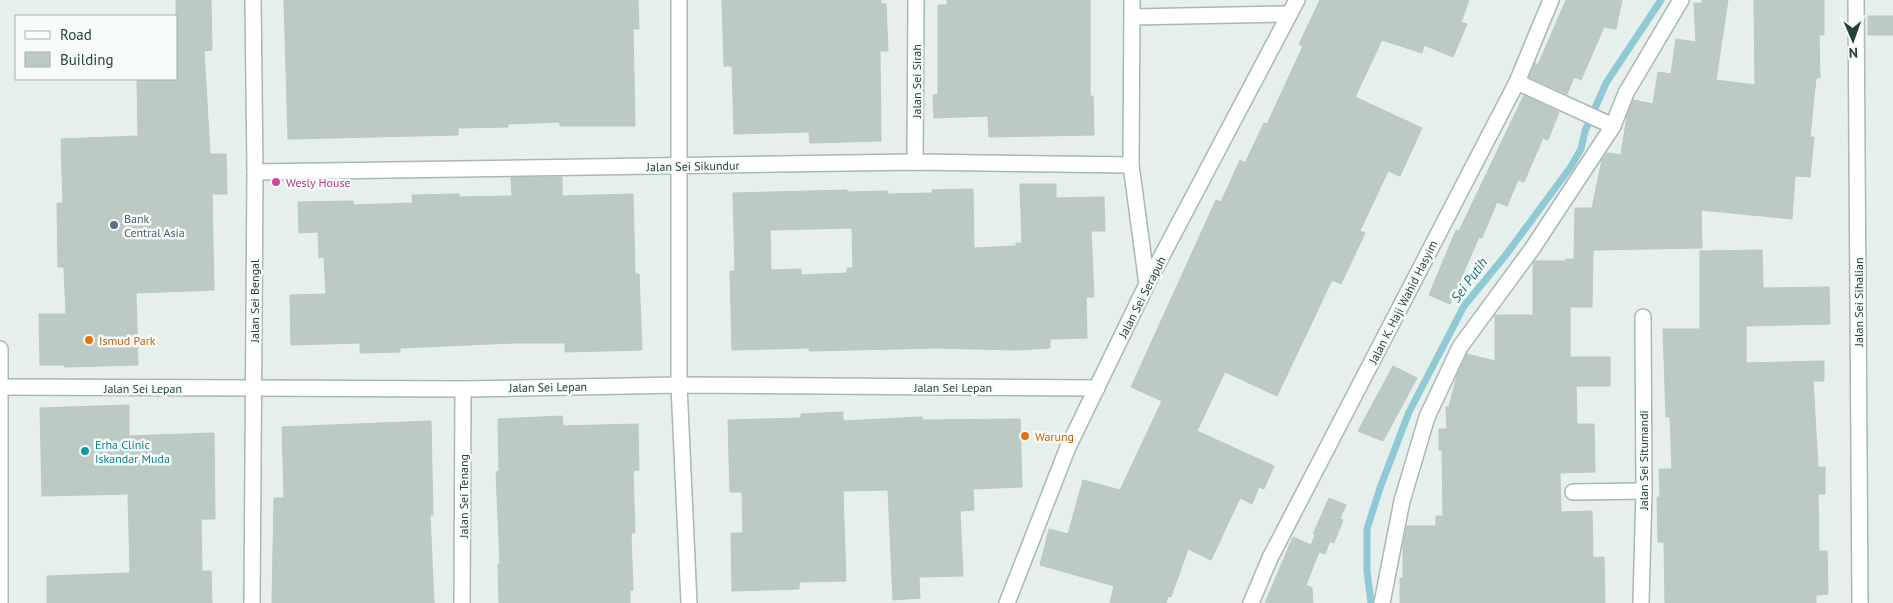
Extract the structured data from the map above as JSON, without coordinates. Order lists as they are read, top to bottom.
{
  "streets": {
    "street": [
      "Jalan Sei Sirah",
      "Jalan Sei Sikundur",
      "Jalan Sei Serapuh",
      "Jalan Sei Bengal",
      "Jalan K. Haji Wahid Hasyim",
      "Jalan Sei Sihalian",
      "Jalan Sei Lepan",
      "Jalan Sei Situmandi",
      "Jalan Sei Tenang"
    ]
  },
  "crossings": [
    ["Jalan Sei Sirah", "Jalan Sei Sikundur"],
    ["Jalan Sei Sikundur", "Jalan Sei Bengal"],
    ["Jalan Sei Serapuh", "Jalan Sei Lepan"],
    ["Jalan Sei Bengal", "Jalan Sei Lepan"],
    ["Jalan Sei Lepan", "Jalan Sei Tenang"]
  ],
  "water": ["Sei Putih"],
  "places": [
    "Wesly House",
    "Bank Central Asia",
    "Ismud Park",
    "Warung",
    "Erha Clinic Iskandar Muda"
  ],
  "legend": ["Road", "Building"],
  "north": "bottom"
}
